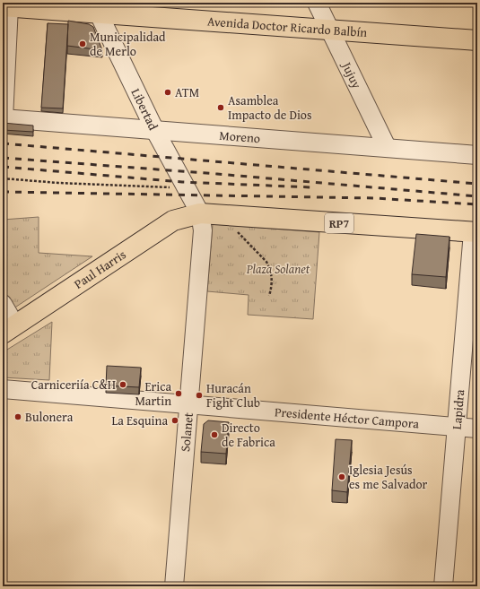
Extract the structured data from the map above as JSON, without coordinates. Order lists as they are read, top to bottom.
{
  "streets": {
    "main road": ["Avenida Doctor Ricardo Balbín", "RP7", "Paul Harris"],
    "street": [
      "Jujuy",
      "Libertad",
      "Moreno",
      "Lapidra",
      "Presidente Héctor Campora",
      "Solanet"
    ]
  },
  "crossings": [
    ["Avenida Doctor Ricardo Balbín", "Jujuy"],
    ["Avenida Doctor Ricardo Balbín", "Libertad"],
    ["Jujuy", "Moreno"],
    ["Libertad", "Moreno"],
    ["Libertad", "RP7"],
    ["Libertad", "Paul Harris"],
    ["Libertad", "Solanet"],
    ["RP7", "Paul Harris"],
    ["RP7", "Lapidra"],
    ["RP7", "Solanet"],
    ["Paul Harris", "Solanet"],
    ["Lapidra", "Presidente Héctor Campora"],
    ["Presidente Héctor Campora", "Solanet"]
  ],
  "parks": ["Plaza Solanet"],
  "places": [
    "Municipalidad de Merlo",
    "ATM",
    "Asamblea Impacto de Dios",
    "Carniceriía C&H",
    "Erica Martin",
    "Huracán Fight Club",
    "Bulonera",
    "La Esquina",
    "Directo de Fabrica",
    "Iglesia Jesús es me Salvador"
  ]
}
